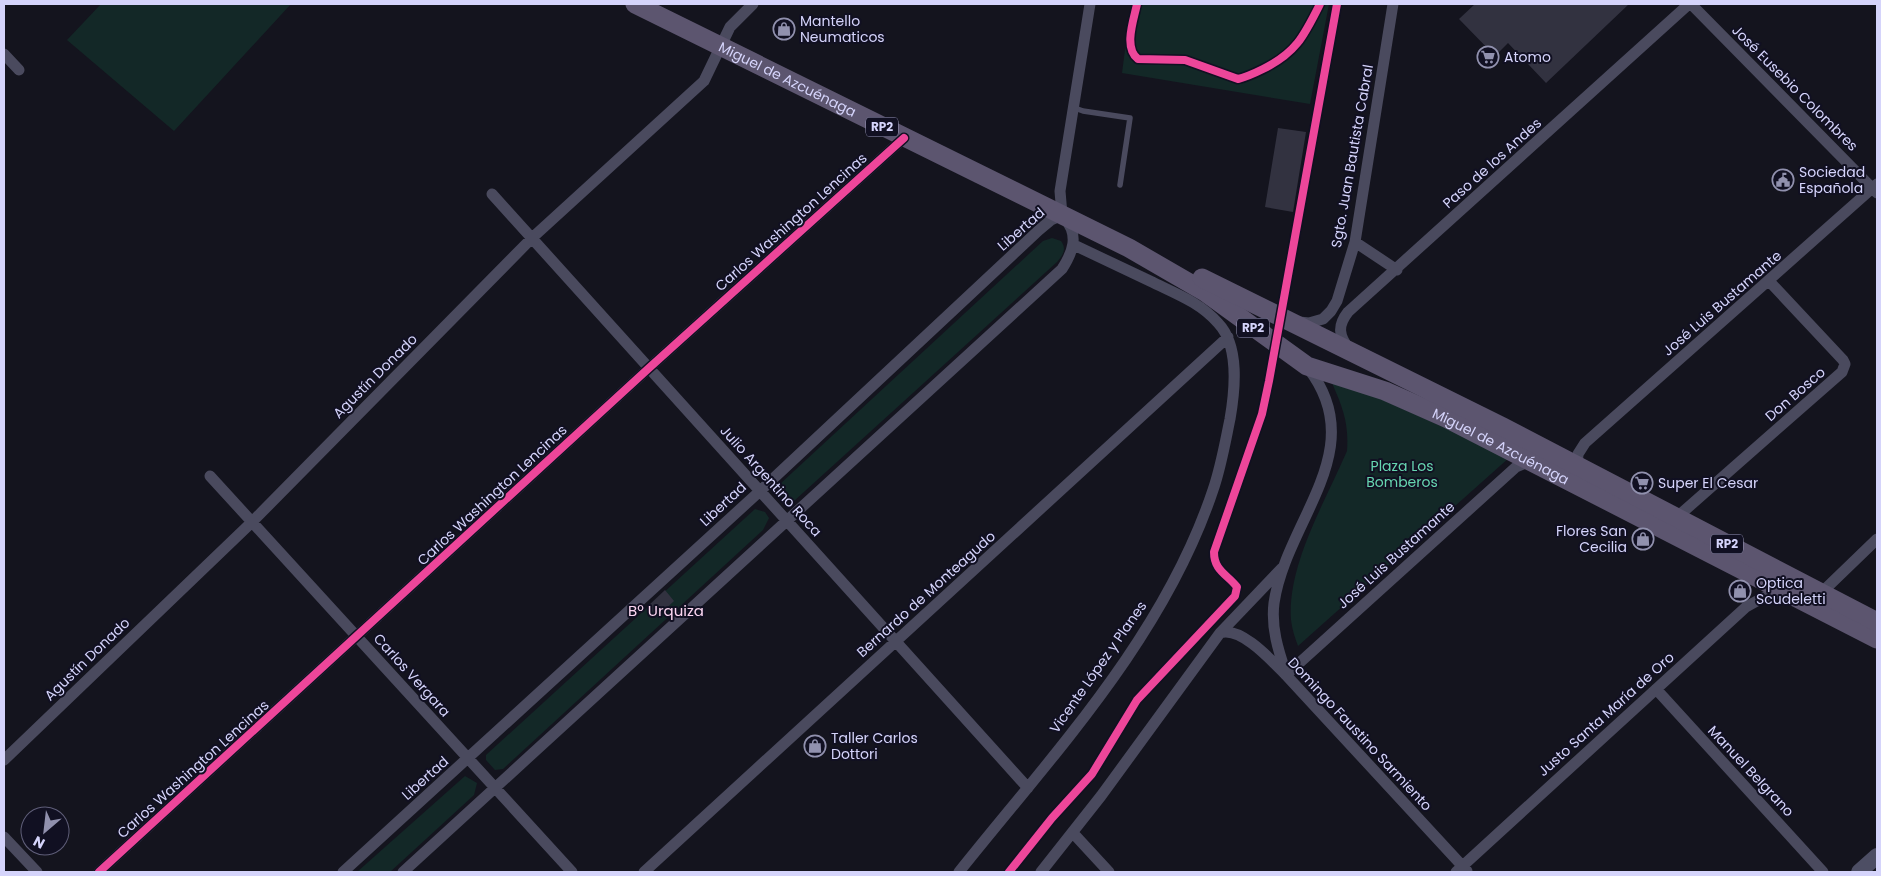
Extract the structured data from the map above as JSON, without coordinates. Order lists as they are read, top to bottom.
{
  "streets": {
    "main road": ["Miguel de Azcuénaga", "RP2"],
    "street": [
      "José Eusebio Colombres",
      "Sgto. Juan Bautista Cabral",
      "Paso de los Andes",
      "Carlos Washington Lencinas",
      "Libertad",
      "José Luis Bustamante",
      "Agustín Donado",
      "Don Bosco",
      "Julio Argentino Roca",
      "Bernardo de Monteagudo",
      "Vicente López y Planes",
      "Carlos Vergara",
      "Justo Santa María de Oro",
      "Domingo Faustino Sarmiento",
      "Manuel Belgrano"
    ]
  },
  "crossings": [
    ["Miguel de Azcuénaga", "Sgto. Juan Bautista Cabral"],
    ["Miguel de Azcuénaga", "Paso de los Andes"],
    ["Miguel de Azcuénaga", "Carlos Washington Lencinas"],
    ["Miguel de Azcuénaga", "Libertad"],
    ["Miguel de Azcuénaga", "José Luis Bustamante"],
    ["Miguel de Azcuénaga", "Agustín Donado"],
    ["Miguel de Azcuénaga", "Don Bosco"],
    ["Miguel de Azcuénaga", "Justo Santa María de Oro"],
    ["José Eusebio Colombres", "Paso de los Andes"],
    ["José Eusebio Colombres", "José Luis Bustamante"],
    ["Carlos Washington Lencinas", "Julio Argentino Roca"],
    ["Carlos Washington Lencinas", "Carlos Vergara"],
    ["Libertad", "Julio Argentino Roca"],
    ["Libertad", "Carlos Vergara"],
    ["José Luis Bustamante", "Don Bosco"],
    ["José Luis Bustamante", "Domingo Faustino Sarmiento"],
    ["Agustín Donado", "Julio Argentino Roca"],
    ["Agustín Donado", "Carlos Vergara"],
    ["Julio Argentino Roca", "Bernardo de Monteagudo"],
    ["Julio Argentino Roca", "Vicente López y Planes"],
    ["Bernardo de Monteagudo", "Vicente López y Planes"],
    ["Justo Santa María de Oro", "Domingo Faustino Sarmiento"],
    ["Justo Santa María de Oro", "Manuel Belgrano"]
  ],
  "districts": ["Bº Urquiza"],
  "parks": ["Plaza Los Bomberos"],
  "places": {
    "shop": [
      "Mantello Neumaticos",
      "Flores San Cecilia",
      "Optica Scudeletti",
      "Taller Carlos Dottori"
    ],
    "supermarket": ["Atomo", "Super El Cesar"],
    "public building": ["Sociedad Española"]
  },
  "north": "bottom left"
}
